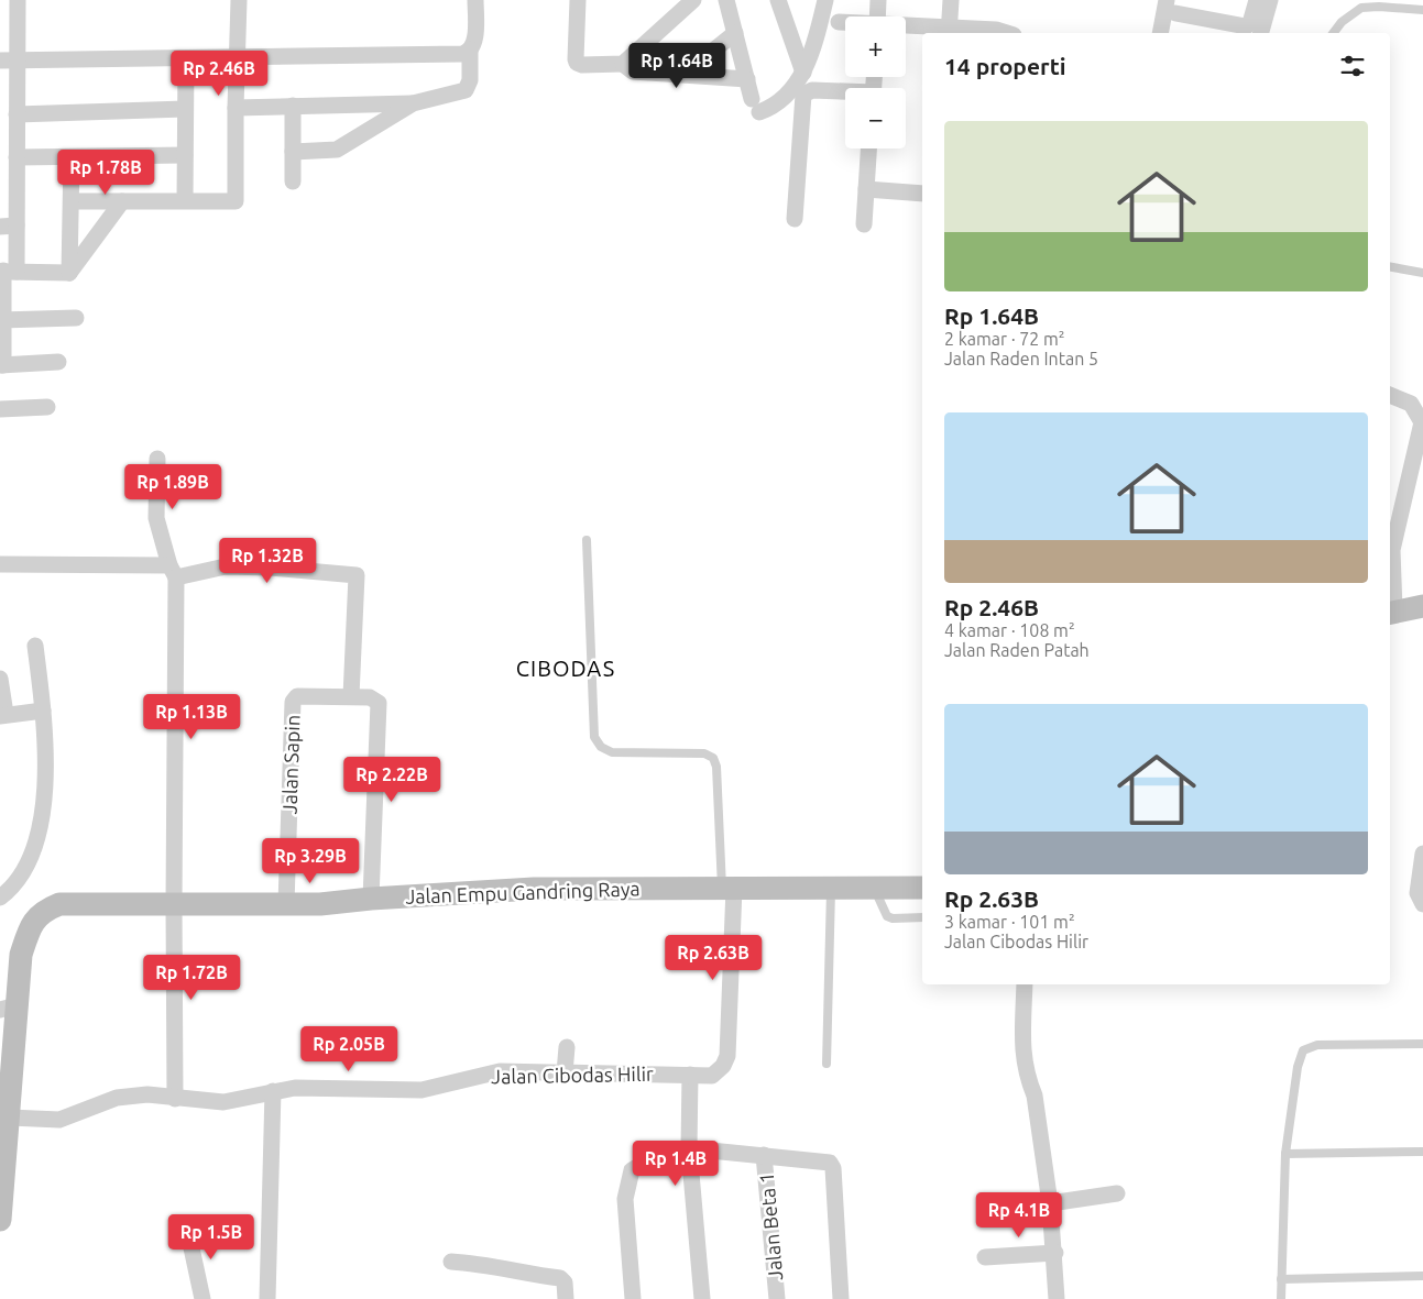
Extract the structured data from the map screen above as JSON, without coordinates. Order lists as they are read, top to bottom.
{
  "streets": {
    "street": [
      "Jalan Sapin",
      "Jalan Empu Gandring Raya",
      "Jalan Cibodas Hilir",
      "Jalan Beta 1"
    ]
  },
  "crossings": [
    ["Jalan Sapin", "Jalan Empu Gandring Raya"],
    ["Jalan Empu Gandring Raya", "Jalan Cibodas Hilir"]
  ],
  "districts": ["CIBODAS"],
  "page": {
    "map_buttons": ["+", "−"],
    "heading": "14 properti",
    "price": [
      "Rp 1.64B",
      "Rp 2.46B",
      "Rp 1.78B",
      "Rp 1.89B",
      "Rp 1.32B",
      "Rp 1.13B",
      "Rp 2.22B",
      "Rp 3.29B",
      "Rp 2.63B",
      "Rp 1.72B",
      "Rp 2.05B",
      "Rp 1.4B",
      "Rp 4.1B",
      "Rp 1.5B"
    ],
    "list": [
      {
        "name": "Rp 1.64B",
        "note": "2 kamar · 72 m² · Jalan Raden Intan 5"
      },
      {
        "name": "Rp 2.46B",
        "note": "4 kamar · 108 m² · Jalan Raden Patah"
      },
      {
        "name": "Rp 2.63B",
        "note": "3 kamar · 101 m² · Jalan Cibodas Hilir"
      }
    ]
  }
}
